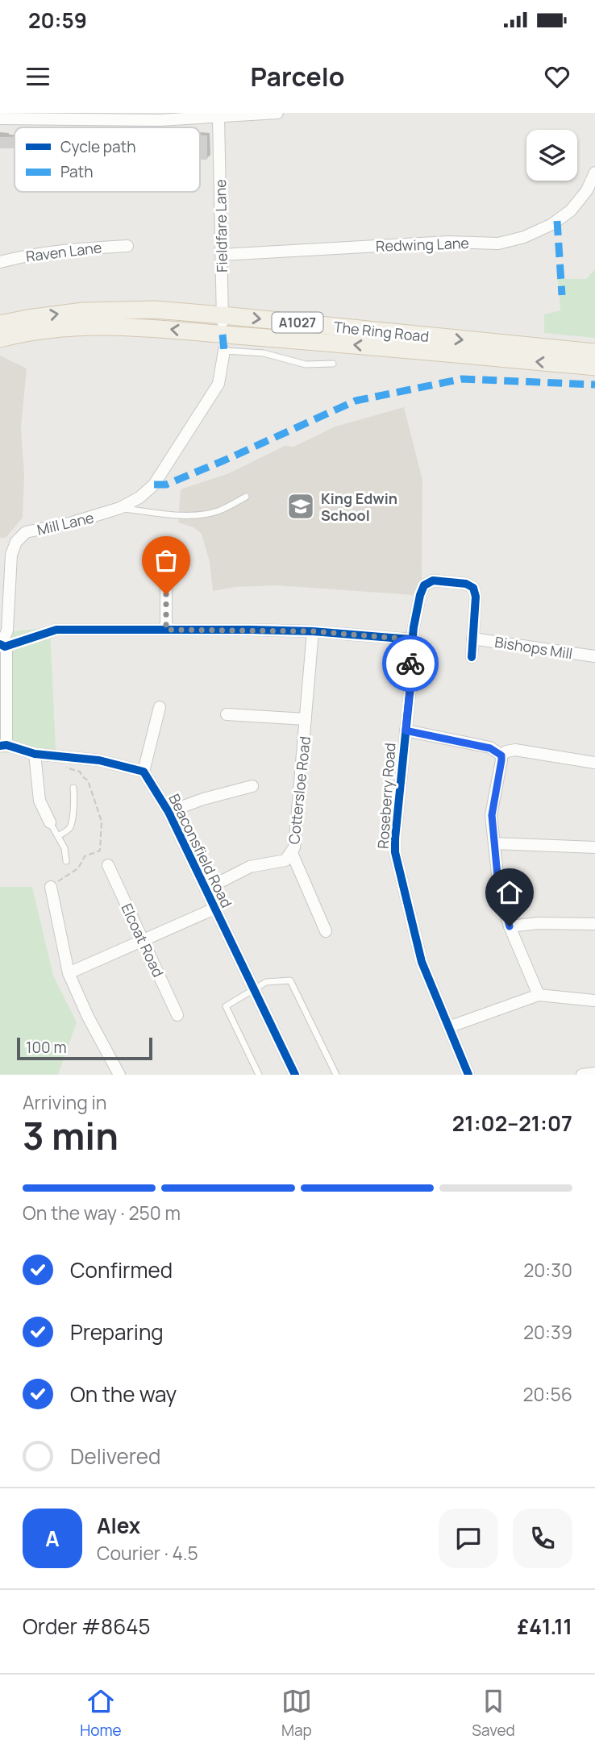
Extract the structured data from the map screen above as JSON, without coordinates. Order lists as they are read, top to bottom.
{
  "streets": {
    "main road": ["A1027", "The Ring Road"],
    "street": [
      "Fieldfare Lane",
      "Redwing Lane",
      "Raven Lane",
      "Mill Lane",
      "Bishops Mill",
      "Cottersloe Road",
      "Roseberry Road",
      "Beaconsfield Road",
      "Elcoat Road"
    ]
  },
  "crossings": [
    ["Fieldfare Lane", "Redwing Lane"],
    ["Fieldfare Lane", "The Ring Road"],
    ["Fieldfare Lane", "Mill Lane"],
    ["Bishops Mill", "Roseberry Road"],
    ["Cottersloe Road", "Beaconsfield Road"]
  ],
  "places": {
    "school or university": ["King Edwin School"]
  },
  "legend": ["Cycle path", "Path"],
  "scale_bar": "100 m",
  "page": {
    "status": "20:59",
    "header": "Parcelo",
    "scale": "100 m",
    "heading": ["3 min", "Arriving in", "21:02–21:07"],
    "panel": [
      "Alex",
      "Courier · 4.5",
      "Order #8645",
      "£41.11"
    ],
    "bar": "On the way · 250 m",
    "list": [
      ["Confirmed", "20:30"],
      ["Preparing", "20:39"],
      ["On the way", "20:56"],
      "Delivered"
    ],
    "round": "A",
    "tabs": ["Home", "Map", "Saved"]
  }
}
